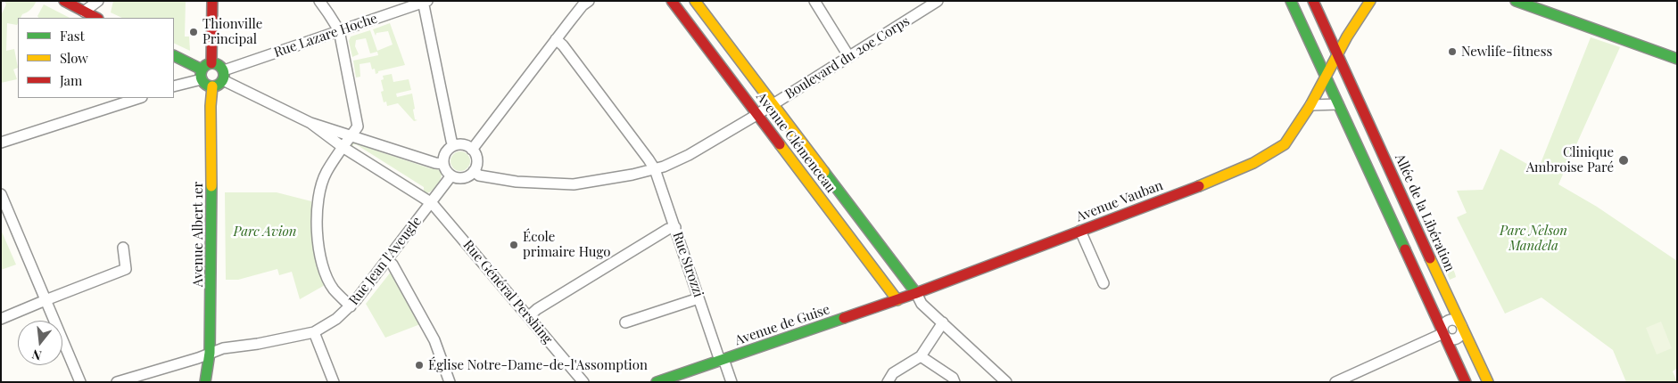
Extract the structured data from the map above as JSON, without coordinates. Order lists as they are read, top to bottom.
{
  "streets": {
    "street": [
      "Rue Lazare Hoche",
      "Boulevard du 20e Corps",
      "Avenue Clémenceau",
      "Avenue Vauban",
      "Allée de la Libération",
      "Avenue Albert 1er",
      "Rue Jean l'Aveugle",
      "Rue Strozzi",
      "Rue Général Pershing",
      "Avenue de Guise"
    ]
  },
  "crossings": [
    ["Rue Lazare Hoche", "Avenue Albert 1er"],
    ["Boulevard du 20e Corps", "Avenue Clémenceau"],
    ["Boulevard du 20e Corps", "Rue Jean l'Aveugle"],
    ["Boulevard du 20e Corps", "Rue Strozzi"],
    ["Avenue Clémenceau", "Avenue Vauban"],
    ["Avenue Clémenceau", "Avenue de Guise"],
    ["Avenue Vauban", "Allée de la Libération"],
    ["Avenue Vauban", "Avenue de Guise"],
    ["Avenue Albert 1er", "Rue Jean l'Aveugle"],
    ["Rue Jean l'Aveugle", "Rue Général Pershing"],
    ["Rue Strozzi", "Avenue de Guise"]
  ],
  "parks": ["Parc Nelson Mandela", "Parc Avion"],
  "places": [
    "Thionville Principal",
    "Newlife-fitness",
    "Clinique Ambroise Paré",
    "École primaire Hugo",
    "Église Notre-Dame-de-l'Assomption"
  ],
  "legend": ["Fast", "Slow", "Jam"],
  "north": "bottom"
}
